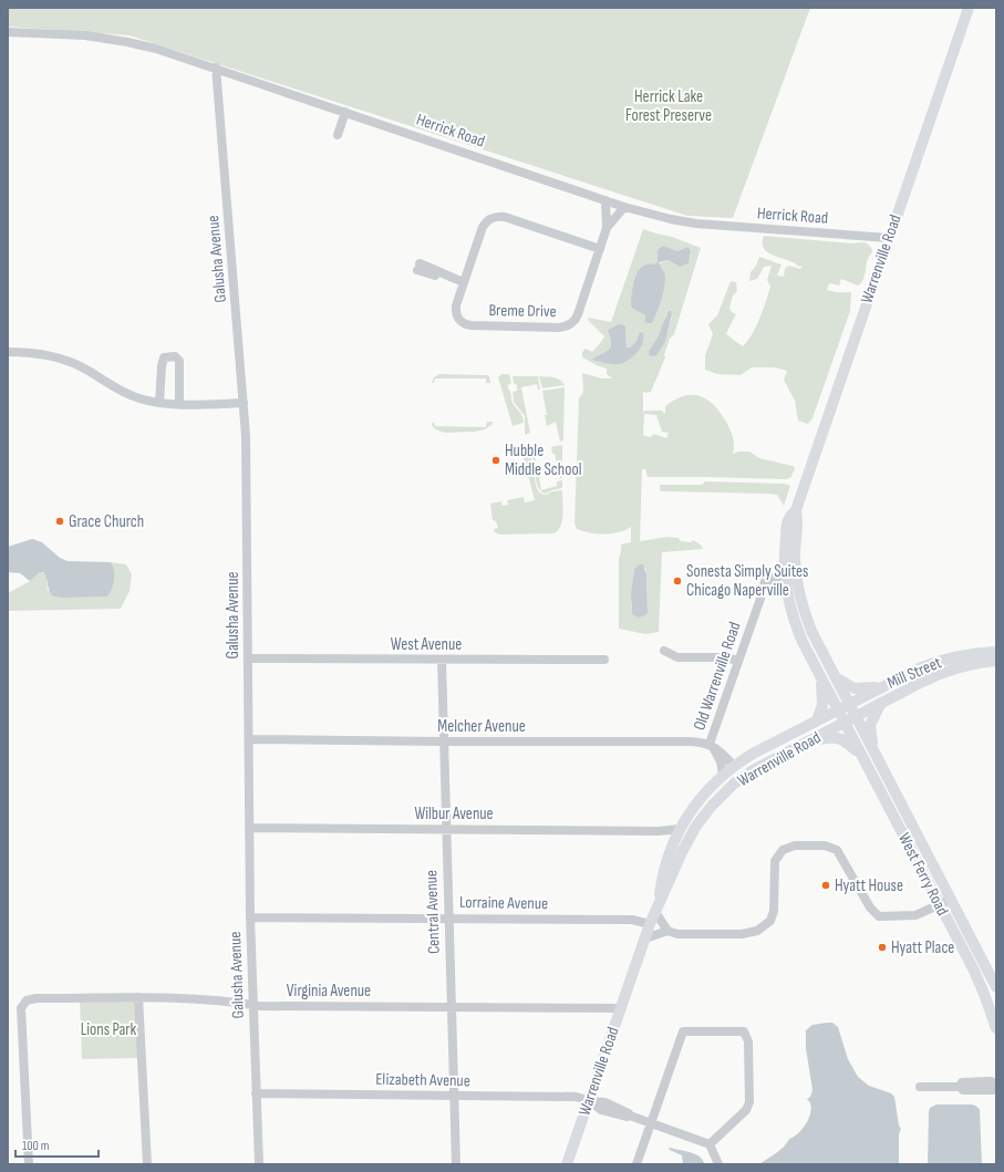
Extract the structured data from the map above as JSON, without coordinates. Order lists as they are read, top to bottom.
{
  "streets": {
    "main road": ["Warrenville Road", "Mill Street", "West Ferry Road"],
    "street": [
      "Herrick Road",
      "Galusha Avenue",
      "Breme Drive",
      "West Avenue",
      "Old Warrenville Road",
      "Melcher Avenue",
      "Wilbur Avenue",
      "Lorraine Avenue",
      "Central Avenue",
      "Virginia Avenue",
      "Elizabeth Avenue"
    ]
  },
  "crossings": [
    ["Herrick Road", "Galusha Avenue"],
    ["Herrick Road", "Warrenville Road"],
    ["Herrick Road", "Breme Drive"],
    ["Galusha Avenue", "West Avenue"],
    ["Galusha Avenue", "Melcher Avenue"],
    ["Galusha Avenue", "Wilbur Avenue"],
    ["Galusha Avenue", "Lorraine Avenue"],
    ["Galusha Avenue", "Virginia Avenue"],
    ["Galusha Avenue", "Elizabeth Avenue"],
    ["Warrenville Road", "Mill Street"],
    ["Warrenville Road", "Old Warrenville Road"],
    ["Warrenville Road", "Wilbur Avenue"],
    ["Warrenville Road", "West Ferry Road"],
    ["Warrenville Road", "Lorraine Avenue"],
    ["Warrenville Road", "Virginia Avenue"],
    ["Warrenville Road", "Elizabeth Avenue"],
    ["West Avenue", "Central Avenue"],
    ["Mill Street", "West Ferry Road"],
    ["Old Warrenville Road", "Melcher Avenue"],
    ["Melcher Avenue", "Central Avenue"],
    ["Wilbur Avenue", "Central Avenue"],
    ["Lorraine Avenue", "Central Avenue"],
    ["Central Avenue", "Virginia Avenue"],
    ["Central Avenue", "Elizabeth Avenue"]
  ],
  "parks": ["Herrick Lake Forest Preserve", "Lions Park"],
  "places": [
    "Hubble Middle School",
    "Grace Church",
    "Sonesta Simply Suites Chicago Naperville",
    "Hyatt House",
    "Hyatt Place"
  ],
  "scale_bar": "100 m"
}
